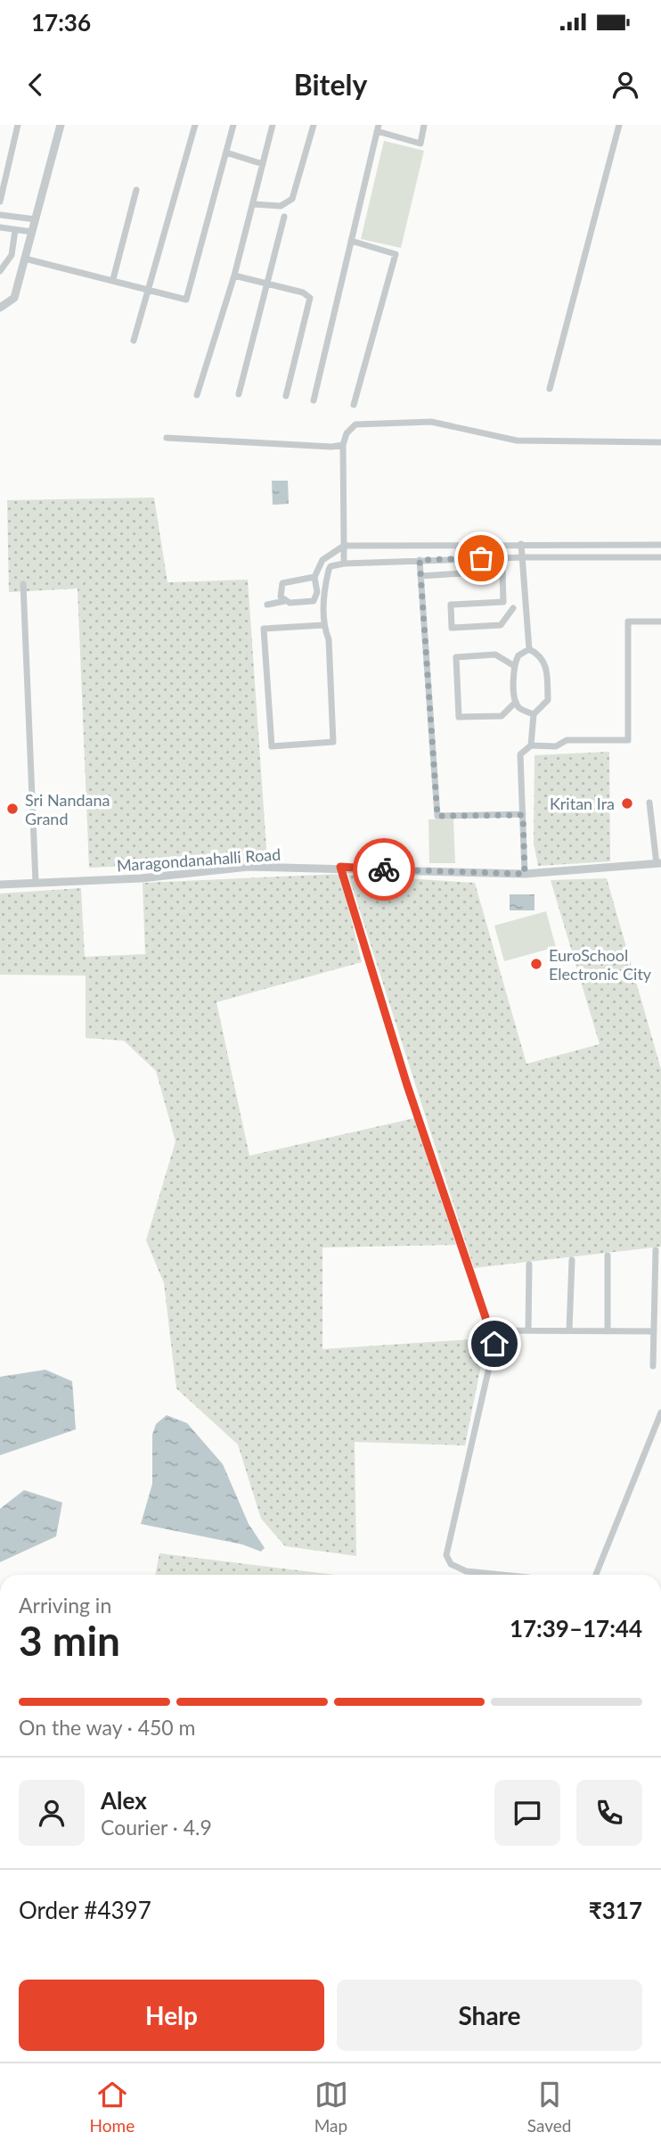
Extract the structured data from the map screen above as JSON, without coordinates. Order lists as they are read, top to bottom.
{
  "streets": {
    "street": ["Maragondanahalli Road"]
  },
  "places": ["Kritan Ira", "Sri Nandana Grand", "EuroSchool Electronic City"],
  "page": {
    "status": "17:36",
    "header": "Bitely",
    "heading": ["3 min", "Arriving in", "17:39–17:44"],
    "panel": [
      "Alex",
      "Courier · 4.9",
      "Order #4397",
      "₹317"
    ],
    "bar": "On the way · 450 m",
    "buttons": ["Help", "Share"],
    "tabs": ["Home", "Map", "Saved"]
  }
}
